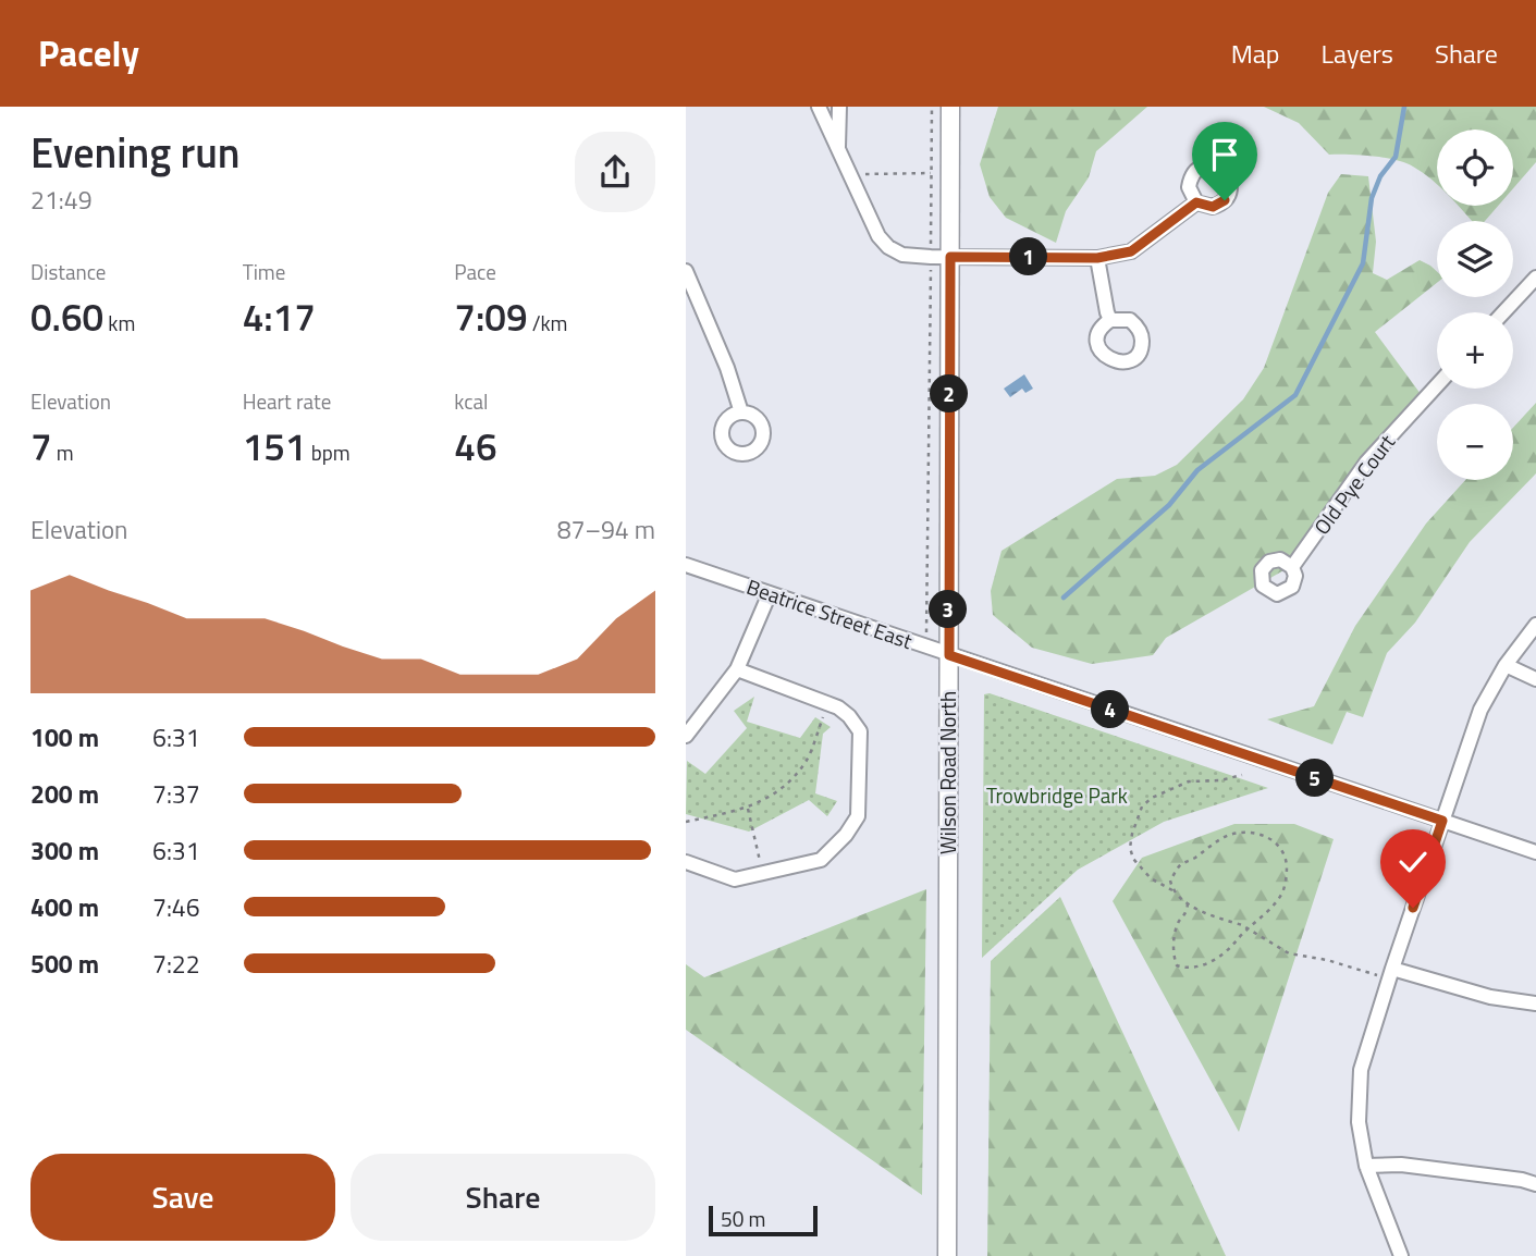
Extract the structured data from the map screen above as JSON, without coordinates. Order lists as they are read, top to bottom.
{
  "streets": {
    "main road": ["Wilson Road North"],
    "street": ["Old Pye Court", "Beatrice Street East"]
  },
  "crossings": [
    ["Beatrice Street East", "Wilson Road North"]
  ],
  "parks": ["Trowbridge Park"],
  "scale_bar": "50 m",
  "page": {
    "header": "Pacely",
    "nav": ["Map", "Layers", "Share"],
    "heading": ["Evening run", "21:49"],
    "map_buttons": ["+", "−"],
    "stats": [
      ["Distance", "0.60 km"],
      ["Time", "4:17"],
      ["Pace", "7:09 /km"],
      ["Elevation", "7 m"],
      ["Heart rate", "151 bpm"],
      ["kcal", "46"]
    ],
    "pins": [
      "1",
      "2",
      "3",
      "4",
      "5"
    ],
    "chart": ["Elevation", "87–94 m"],
    "list": [
      {
        "name": "100 m",
        "note": "6:31"
      },
      {
        "name": "200 m",
        "note": "7:37"
      },
      {
        "name": "300 m",
        "note": "6:31"
      },
      {
        "name": "400 m",
        "note": "7:46"
      },
      {
        "name": "500 m",
        "note": "7:22"
      }
    ],
    "buttons": ["Save", "Share"],
    "scale": "50 m"
  }
}
